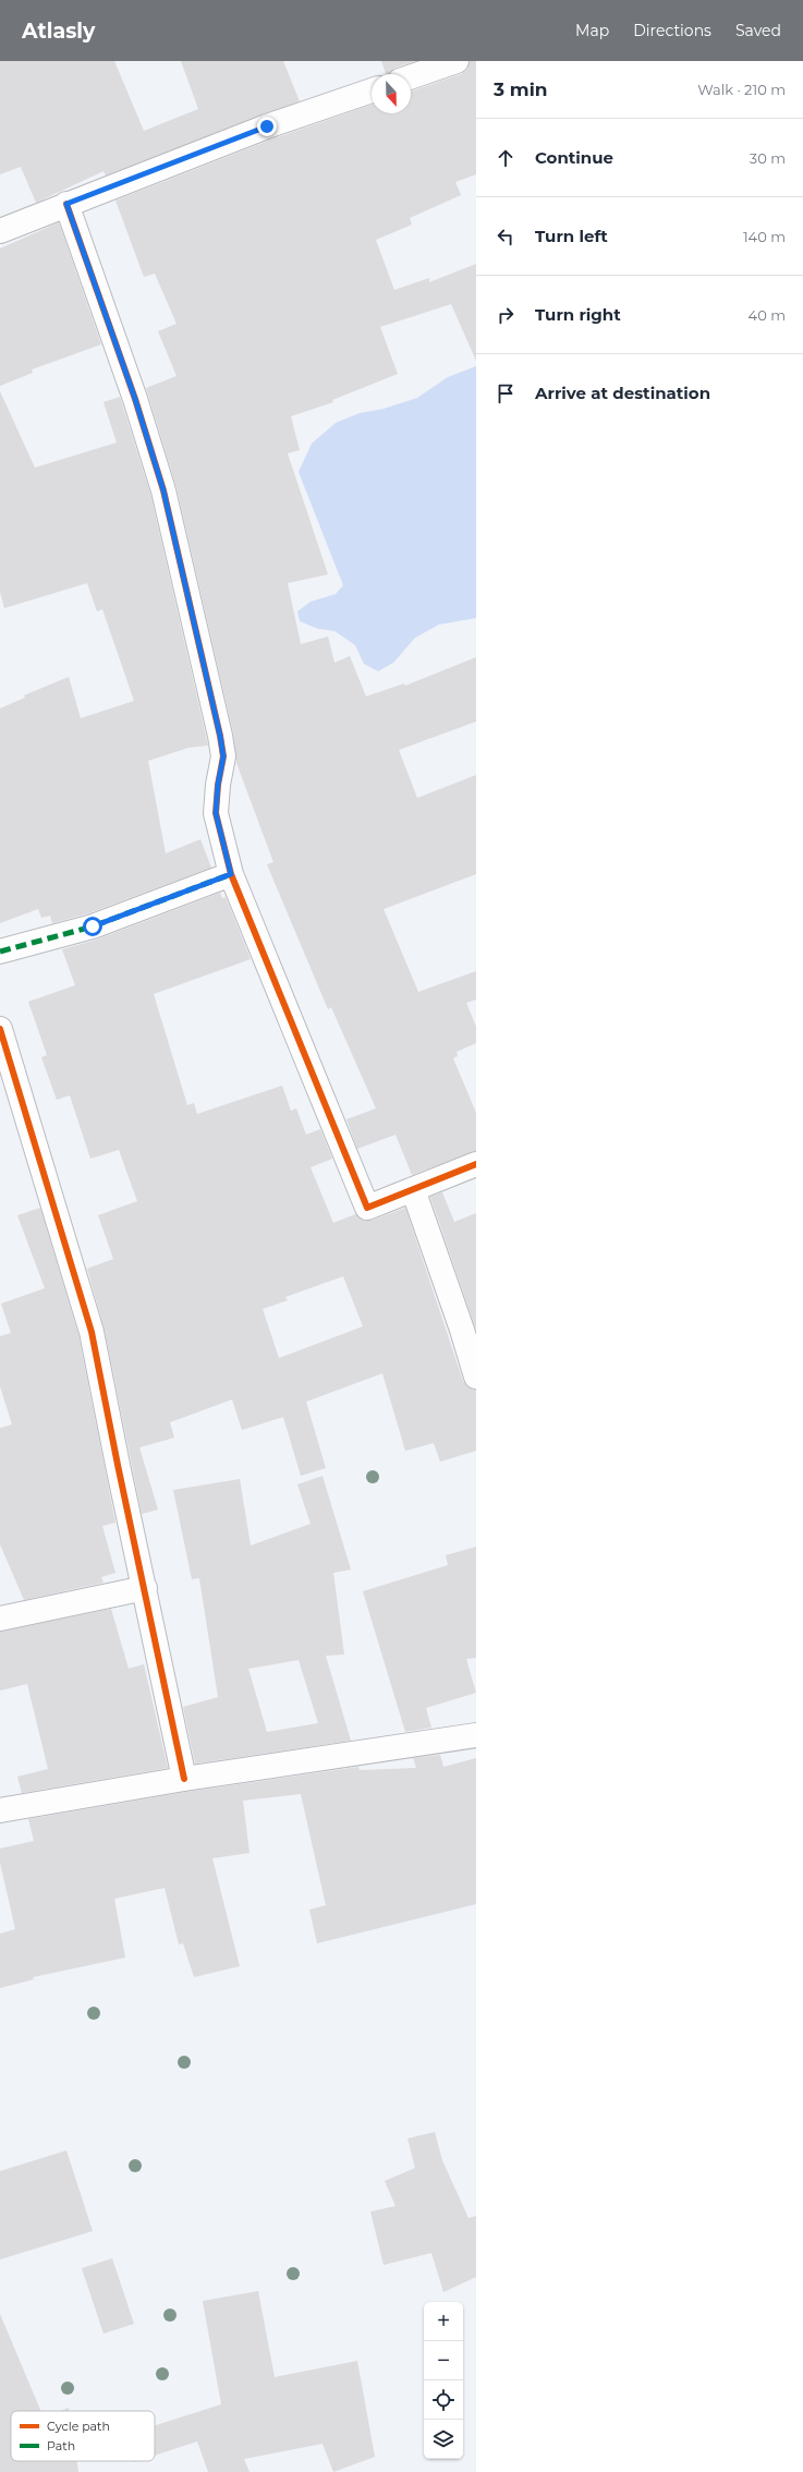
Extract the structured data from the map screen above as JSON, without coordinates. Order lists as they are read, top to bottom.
{
  "legend": ["Cycle path", "Path"],
  "north": "bottom",
  "page": {
    "header": "Atlasly",
    "nav": ["Map", "Directions", "Saved"],
    "heading": ["3 min", "Walk · 210 m"],
    "list": [
      ["Continue", "30 m"],
      ["Turn left", "140 m"],
      ["Turn right", "40 m"],
      "Arrive at destination"
    ],
    "map_buttons": ["+", "−"]
  }
}
